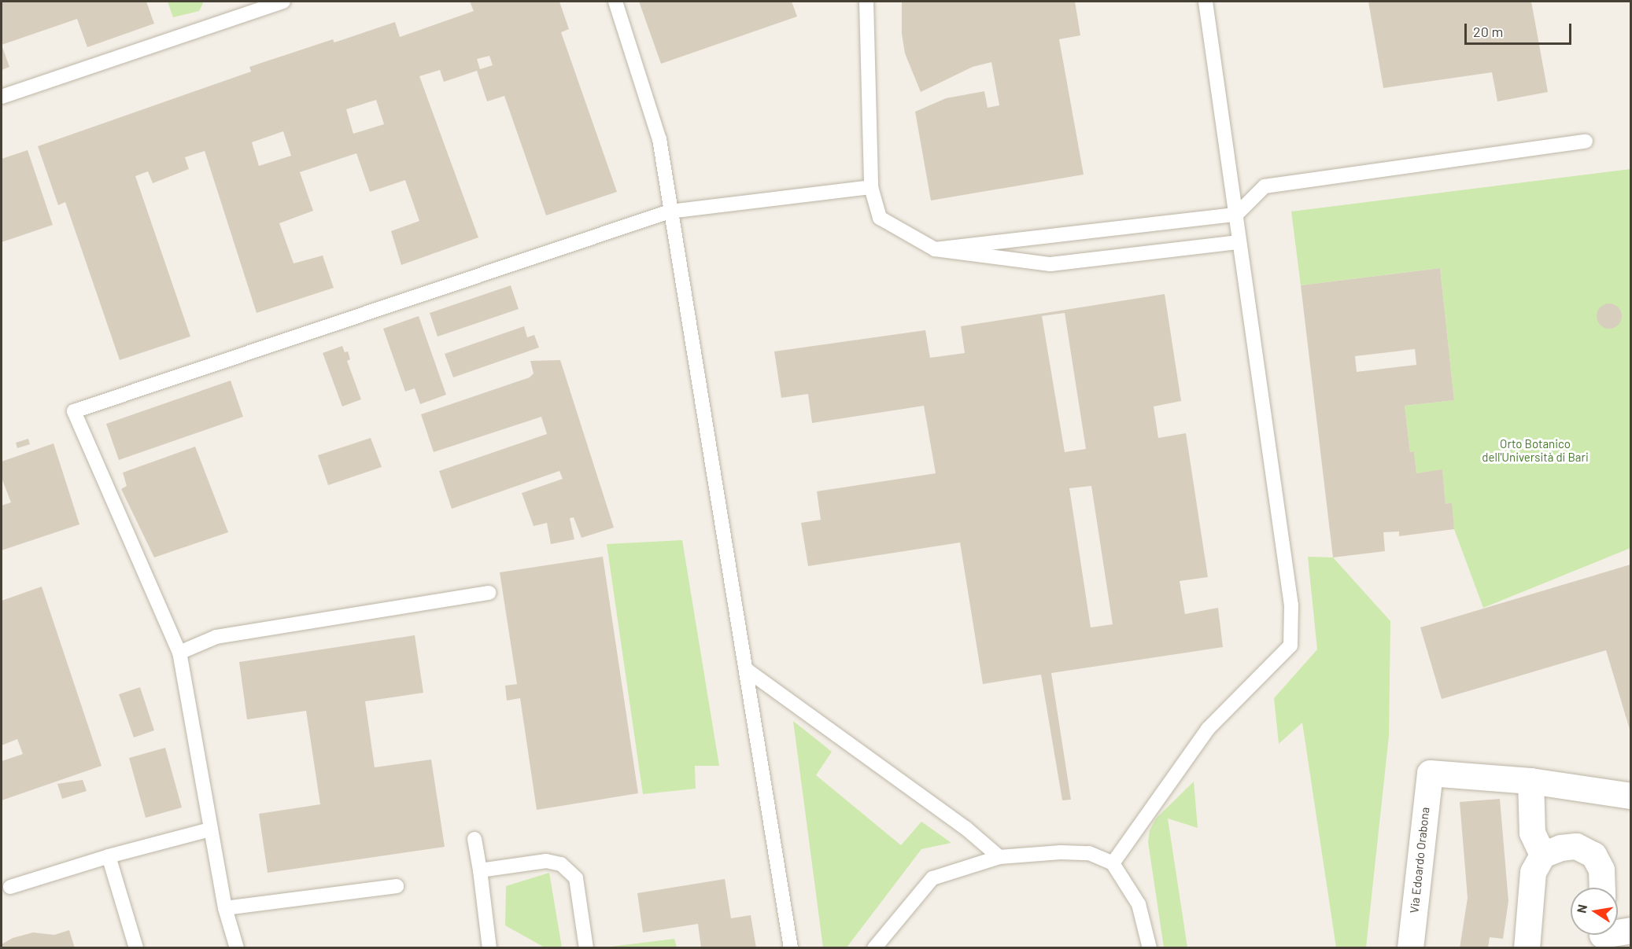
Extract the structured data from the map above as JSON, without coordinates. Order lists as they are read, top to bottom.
{
  "streets": {
    "street": ["Via Edoardo Orabona"]
  },
  "parks": ["Orto Botanico dell'Università di Bari"],
  "scale_bar": "20 m",
  "north": "left"
}
